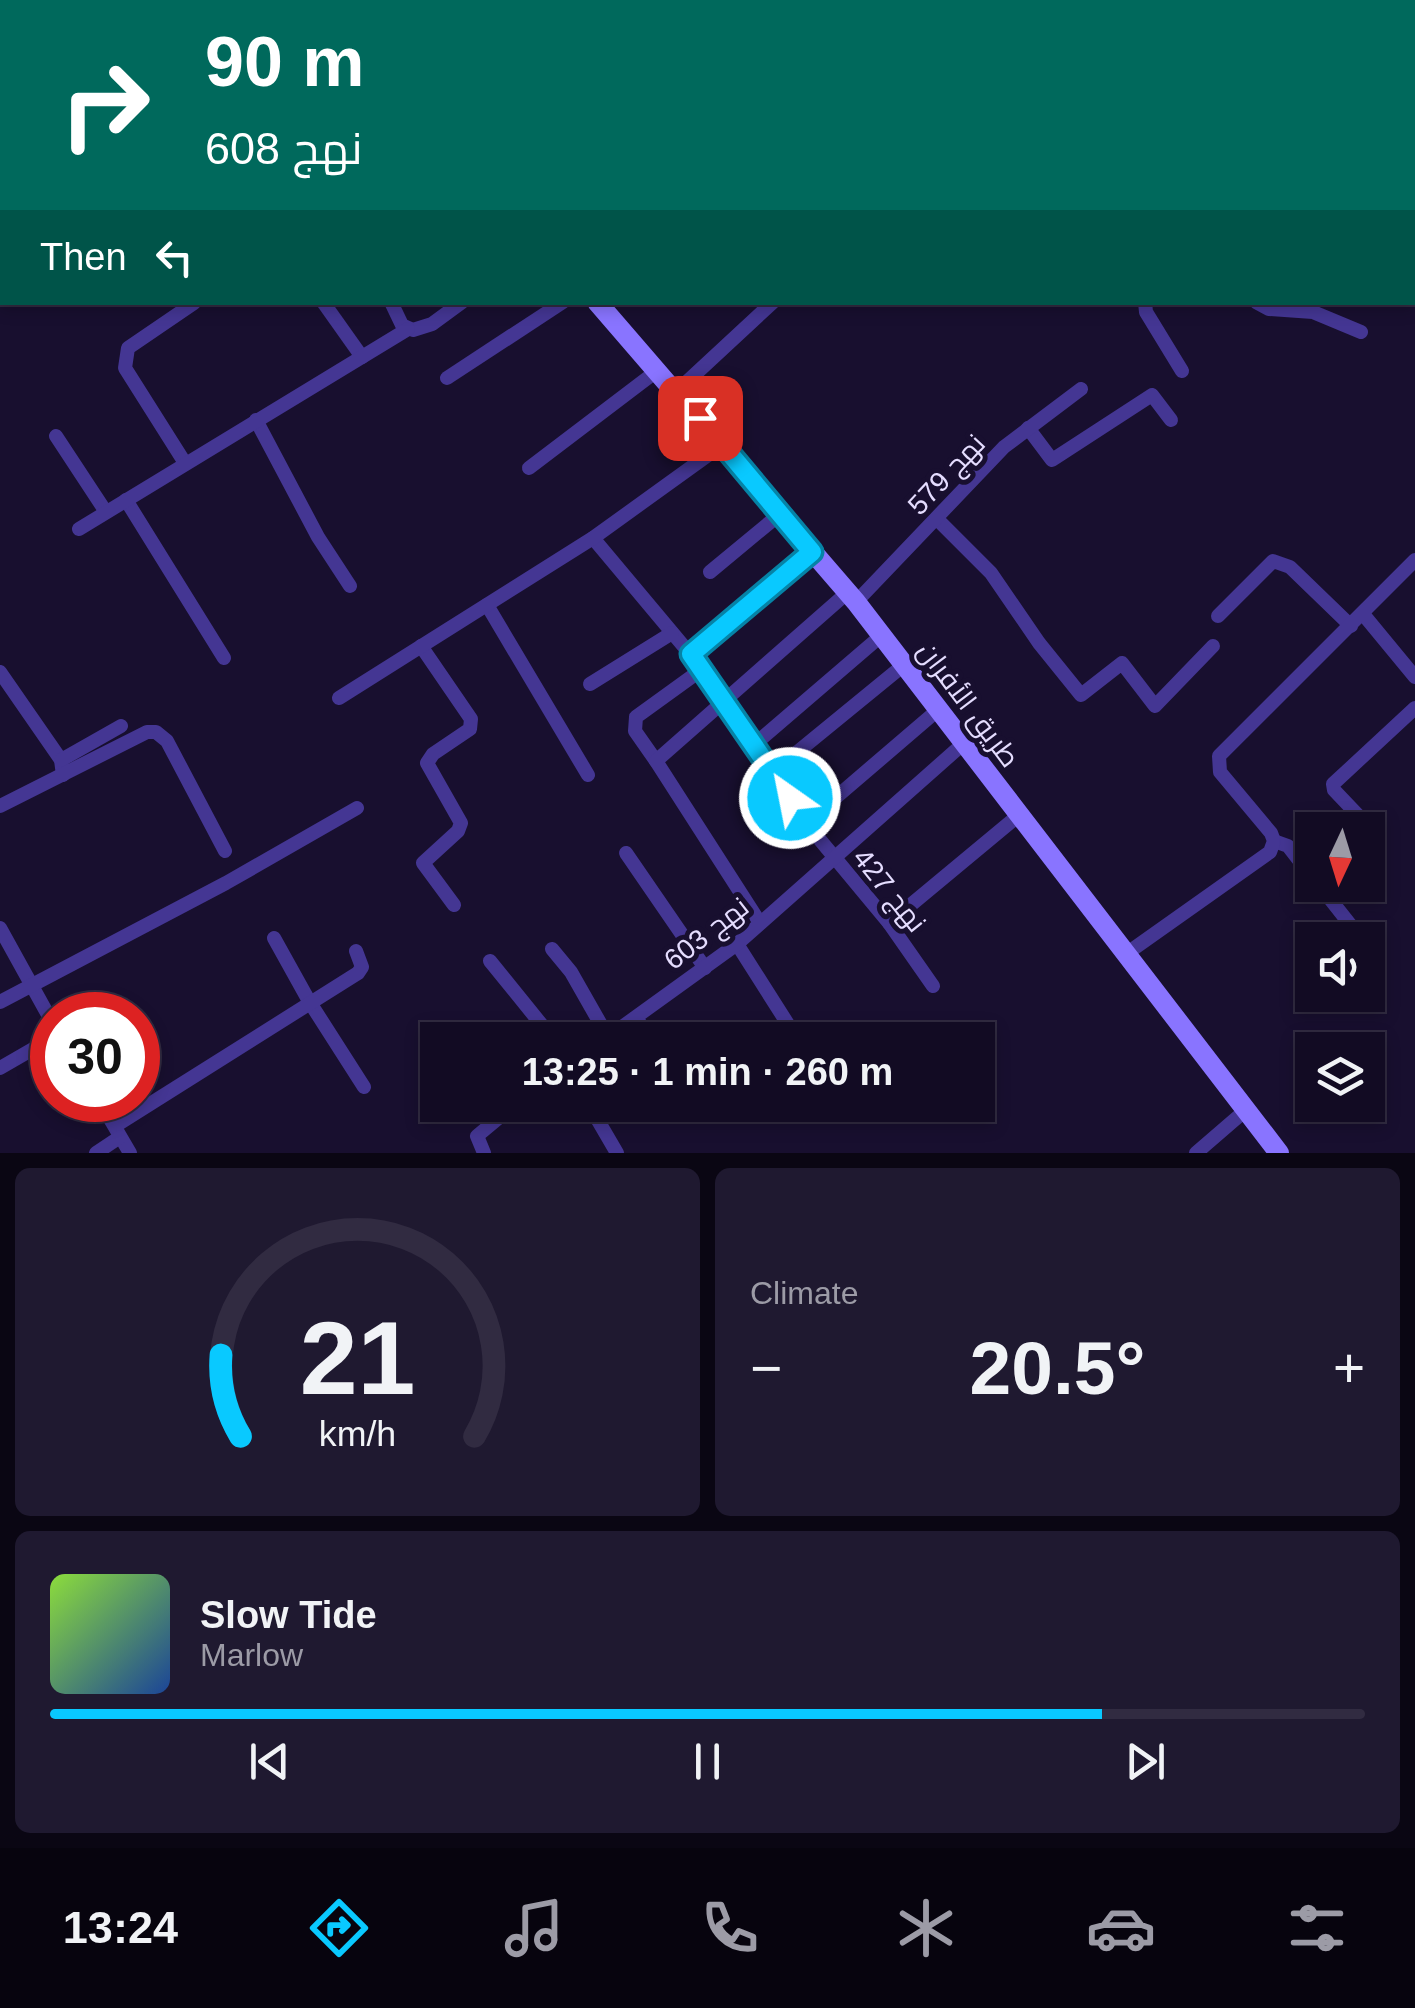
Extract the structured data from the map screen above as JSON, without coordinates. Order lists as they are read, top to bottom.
{
  "streets": {
    "main road": ["طريق الأفران"],
    "street": ["نهج 579", "نهج 427", "نهج 603"]
  },
  "crossings": [
    ["نهج 579", "طريق الأفران"],
    ["نهج 579", "نهج 427"],
    ["طريق الأفران", "نهج 603"],
    ["نهج 427", "نهج 603"]
  ],
  "north": "bottom",
  "page": {
    "turn": ["90 m", "نهج 608"],
    "then": "Then",
    "limit": "30",
    "trip": "13:25 · 1 min · 260 m",
    "tile": "Climate",
    "heat": ["−", "20.5°", "+"],
    "song": ["Slow Tide", "Marlow"],
    "tabs": "13:24",
    "gauge": ["21", "km/h"]
  }
}
